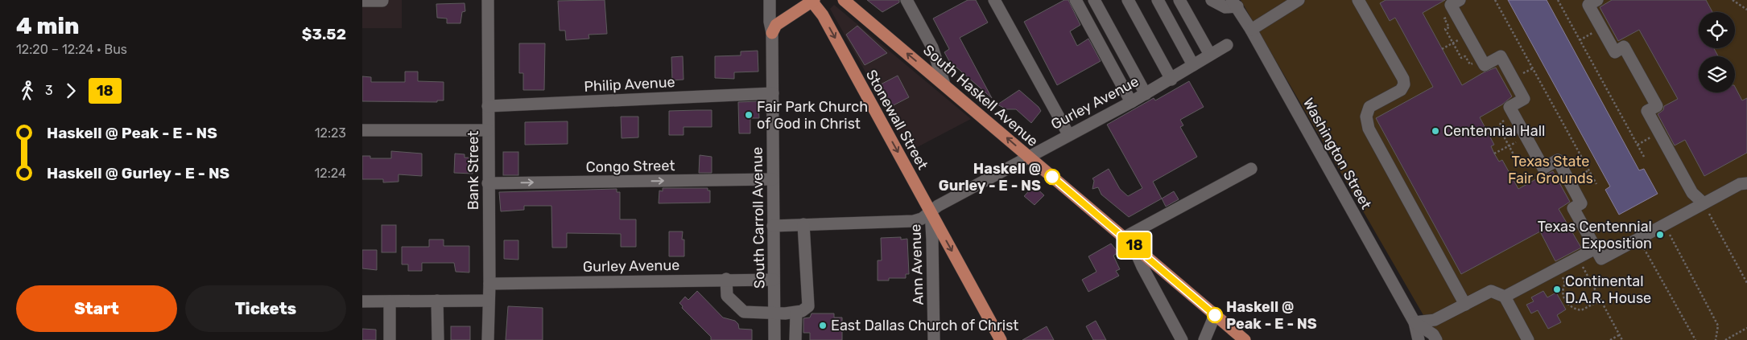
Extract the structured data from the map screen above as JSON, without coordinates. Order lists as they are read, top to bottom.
{
  "streets": {
    "main road": ["South Haskell Avenue", "Stonewall Street"],
    "street": [
      "Philip Avenue",
      "Gurley Avenue",
      "Washington Street",
      "Congo Street",
      "Bank Street",
      "South Carroll Avenue",
      "Ann Avenue"
    ]
  },
  "crossings": [
    ["Philip Avenue", "Bank Street"],
    ["Philip Avenue", "South Carroll Avenue"],
    ["South Haskell Avenue", "Gurley Avenue"],
    ["Gurley Avenue", "Stonewall Street"],
    ["Gurley Avenue", "Bank Street"],
    ["Gurley Avenue", "South Carroll Avenue"],
    ["Gurley Avenue", "Ann Avenue"],
    ["Stonewall Street", "Ann Avenue"],
    ["Congo Street", "Bank Street"],
    ["Congo Street", "South Carroll Avenue"]
  ],
  "one_way": ["South Haskell Avenue", "Stonewall Street", "Congo Street"],
  "parks": ["Texas State Fair Grounds"],
  "places": [
    "Fair Park Church of God in Christ",
    "Centennial Hall",
    "Haskell @ Gurley - E - NS",
    "Texas Centennial Exposition",
    "Continental D.A.R. House",
    "Haskell @ Peak - E - NS",
    "East Dallas Church of Christ"
  ],
  "lines": ["bus line 18"],
  "page": {
    "heading": ["4 min", "12:20 – 12:24 · Bus", "$3.52"],
    "on_map": "18",
    "legs": ["3", "18"],
    "list": [
      {
        "name": "Haskell @ Peak - E - NS",
        "value": "12:23"
      },
      {
        "name": "Haskell @ Gurley - E - NS",
        "value": "12:24"
      }
    ],
    "buttons": ["Start", "Tickets"]
  }
}
